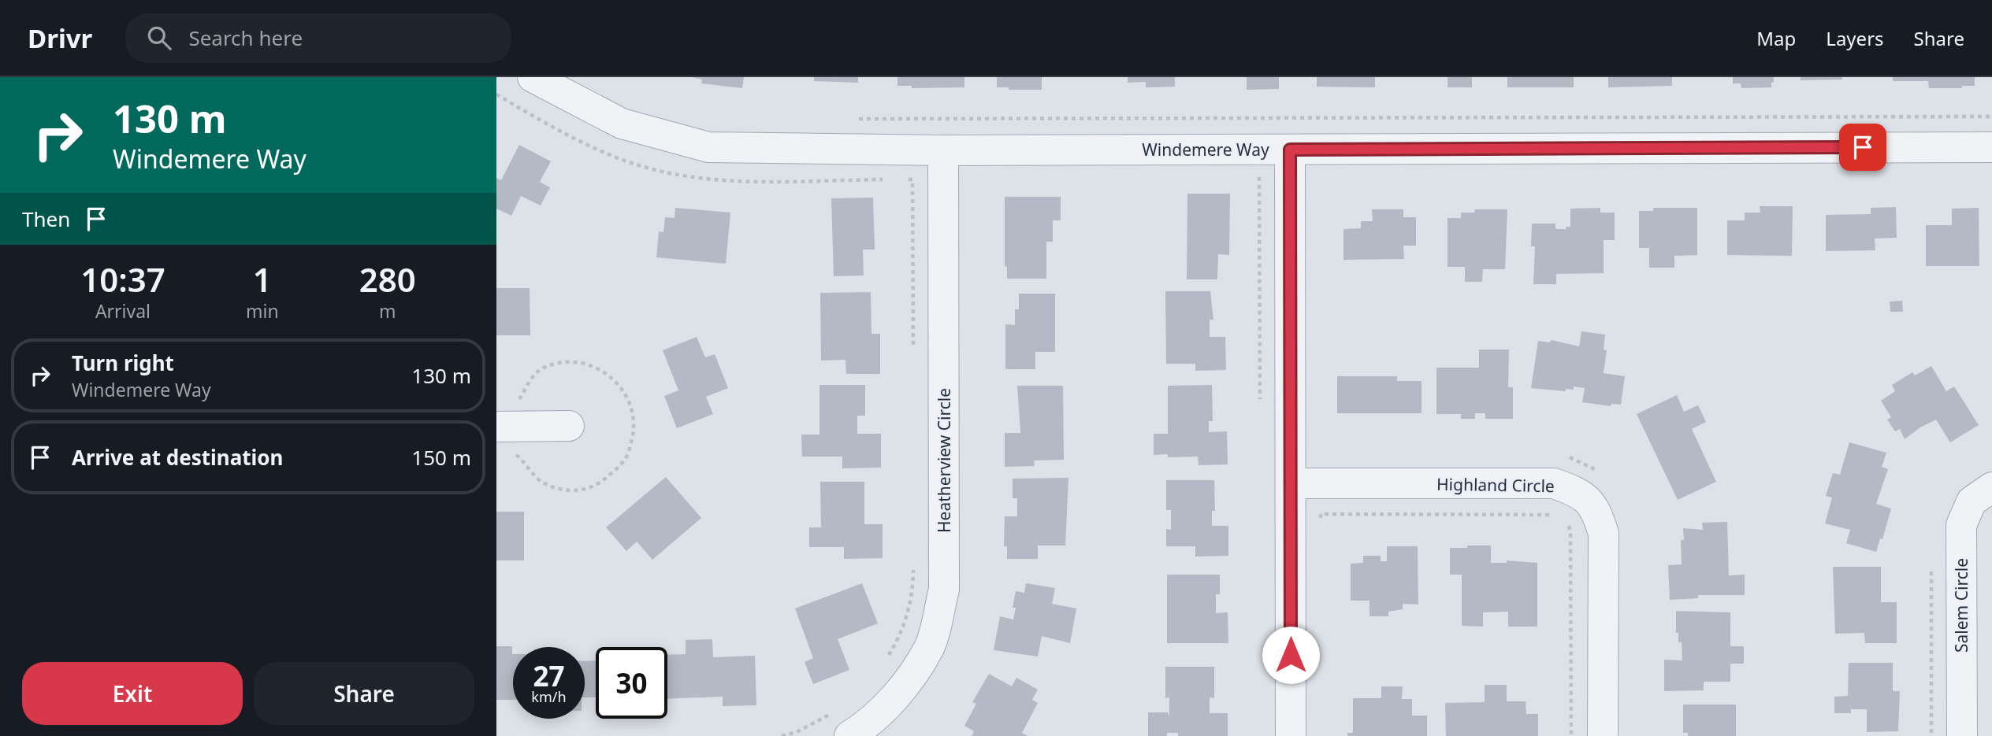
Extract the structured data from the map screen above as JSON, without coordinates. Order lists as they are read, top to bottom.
{
  "streets": {
    "street": [
      "Windemere Way",
      "Heatherview Circle",
      "Highland Circle",
      "Salem Circle"
    ]
  },
  "crossings": [
    ["Windemere Way", "Heatherview Circle"]
  ],
  "page": {
    "header": "Drivr",
    "search": "Search here",
    "nav": ["Map", "Layers", "Share"],
    "turn": ["130 m", "Windemere Way"],
    "then": "Then",
    "eta": [
      "10:37",
      "Arrival",
      "1",
      "min",
      "280",
      "m"
    ],
    "list": [
      {
        "name": "Turn right",
        "note": "Windemere Way",
        "value": "130 m"
      },
      {
        "name": "Arrive at destination",
        "value": "150 m"
      }
    ],
    "speed": "27 km/h",
    "limit": "30",
    "buttons": ["Exit", "Share"]
  }
}
